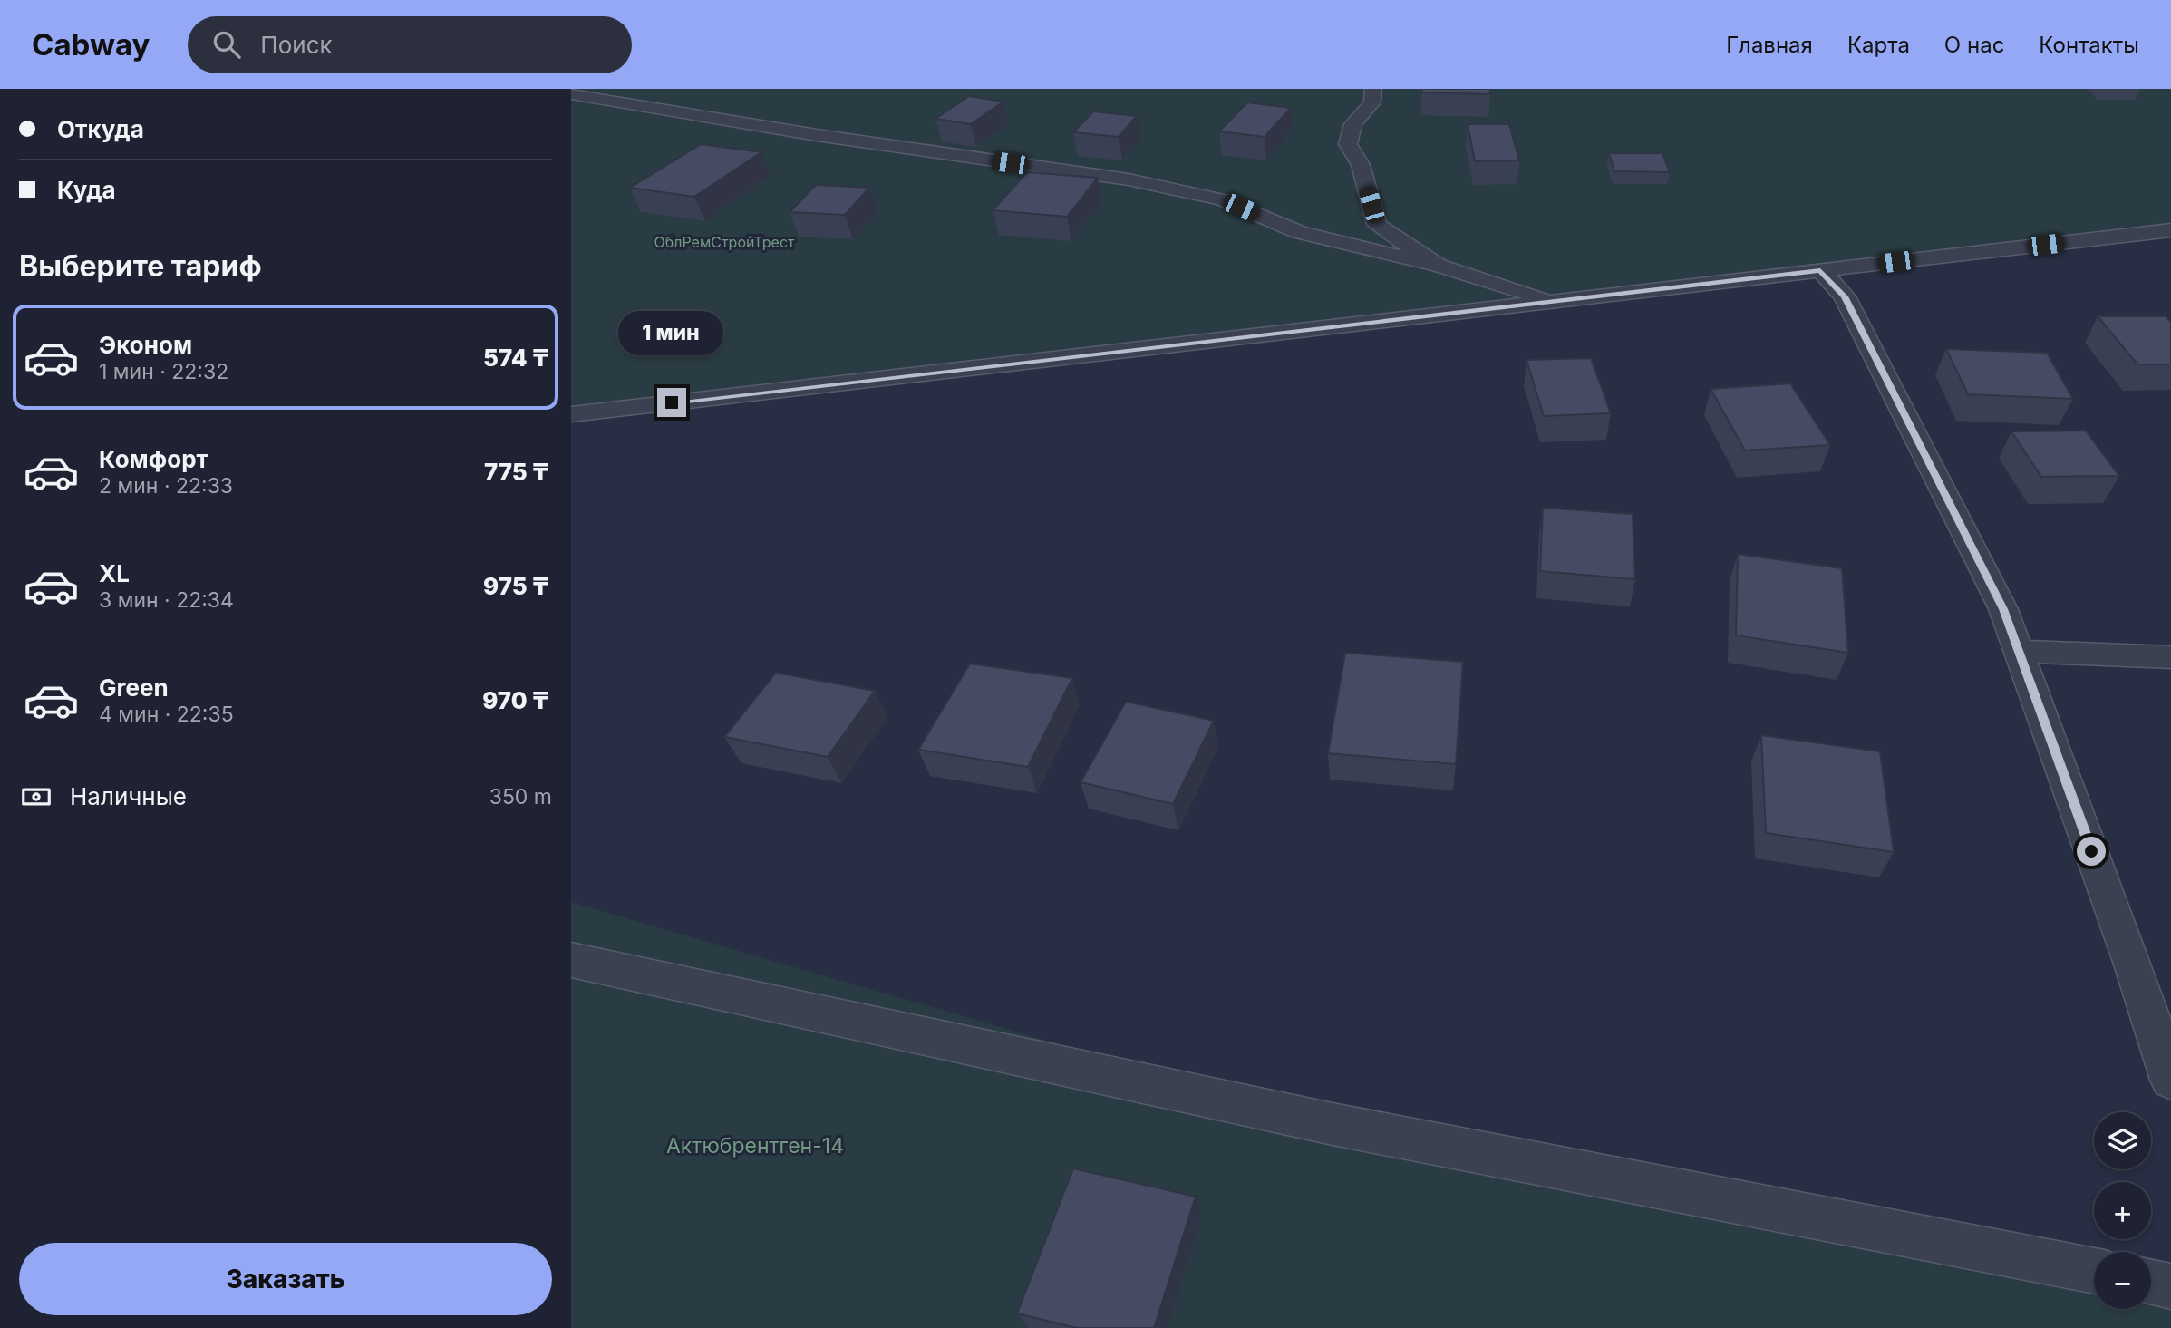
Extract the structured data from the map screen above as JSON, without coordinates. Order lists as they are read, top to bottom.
{
  "parks": ["ОблРемСтройТрест", "Актюбрентген-14"],
  "page": {
    "header": "Cabway",
    "search": "Поиск",
    "nav": [
      "Главная",
      "Карта",
      "О нас",
      "Контакты"
    ],
    "banner": ["Откуда", "Куда"],
    "heading": "Выберите тариф",
    "list": [
      {
        "name": "Эконом",
        "note": "1 мин · 22:32",
        "value": "574 ₸"
      },
      {
        "name": "Комфорт",
        "note": "2 мин · 22:33",
        "value": "775 ₸"
      },
      {
        "name": "XL",
        "note": "3 мин · 22:34",
        "value": "975 ₸"
      },
      {
        "name": "Green",
        "note": "4 мин · 22:35",
        "value": "970 ₸"
      }
    ],
    "bubble": "1 мин",
    "pay": ["Наличные", "350 m"],
    "map_buttons": ["+", "−"],
    "buttons": "Заказать"
  }
}
